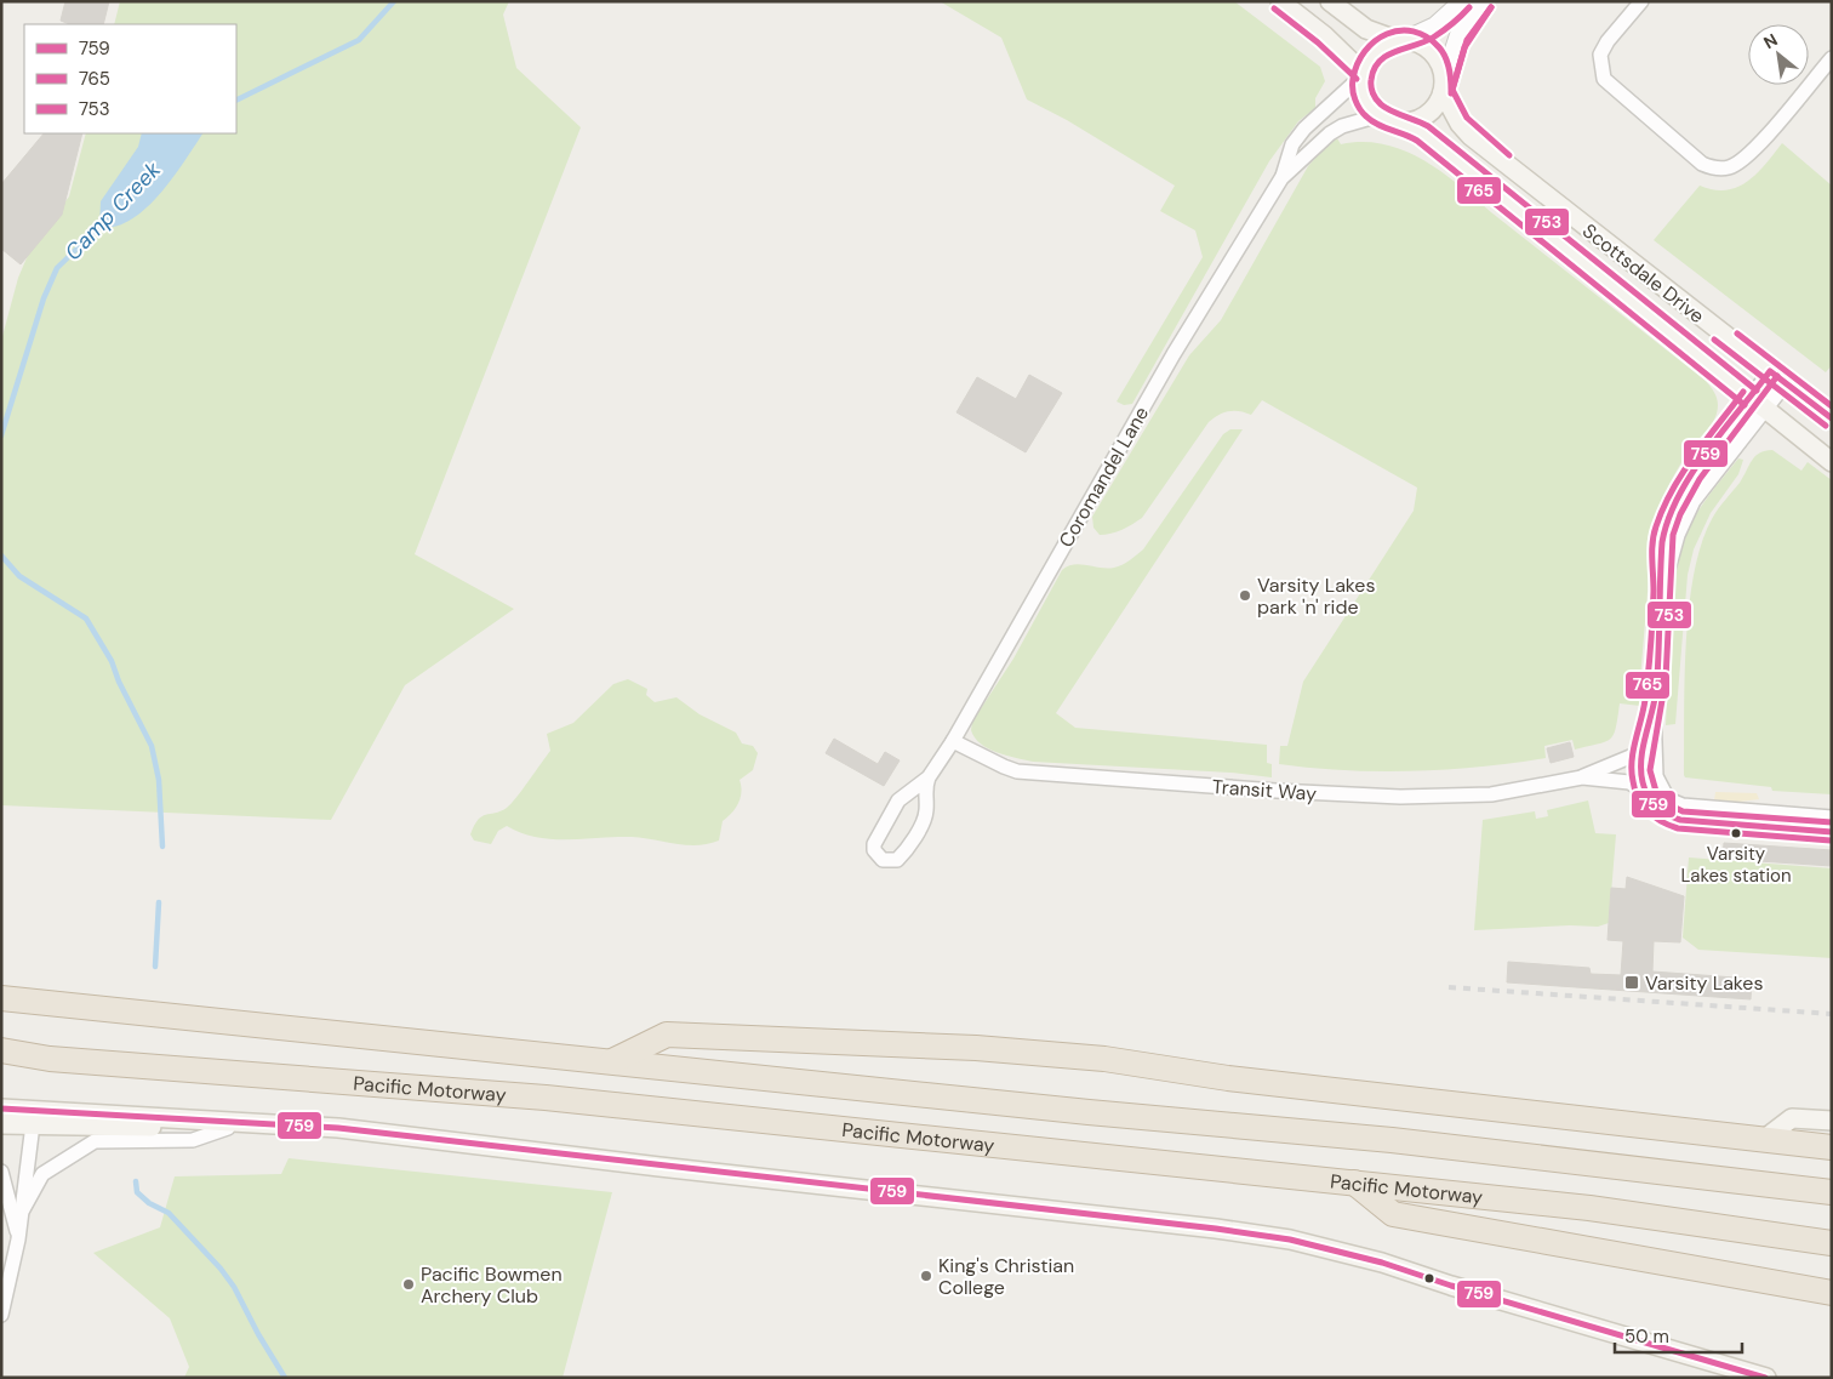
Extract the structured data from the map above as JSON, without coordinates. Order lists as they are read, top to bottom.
{
  "streets": {
    "highway": ["Pacific Motorway"],
    "main road": ["Scottsdale Drive"],
    "street": ["Coromandel Lane", "Transit Way"]
  },
  "crossings": [
    ["Scottsdale Drive", "Coromandel Lane"],
    ["Coromandel Lane", "Transit Way"]
  ],
  "water": ["Camp Creek"],
  "places": {
    "other": [
      "Varsity Lakes park 'n' ride",
      "Varsity Lakes station",
      "King's Christian College",
      "Pacific Bowmen Archery Club"
    ],
    "transit": ["Varsity Lakes"]
  },
  "lines": ["transit line 765", "transit line 753", "transit line 759"],
  "legend": ["759", "765", "753"],
  "scale_bar": "50 m",
  "north": "top left"
}
